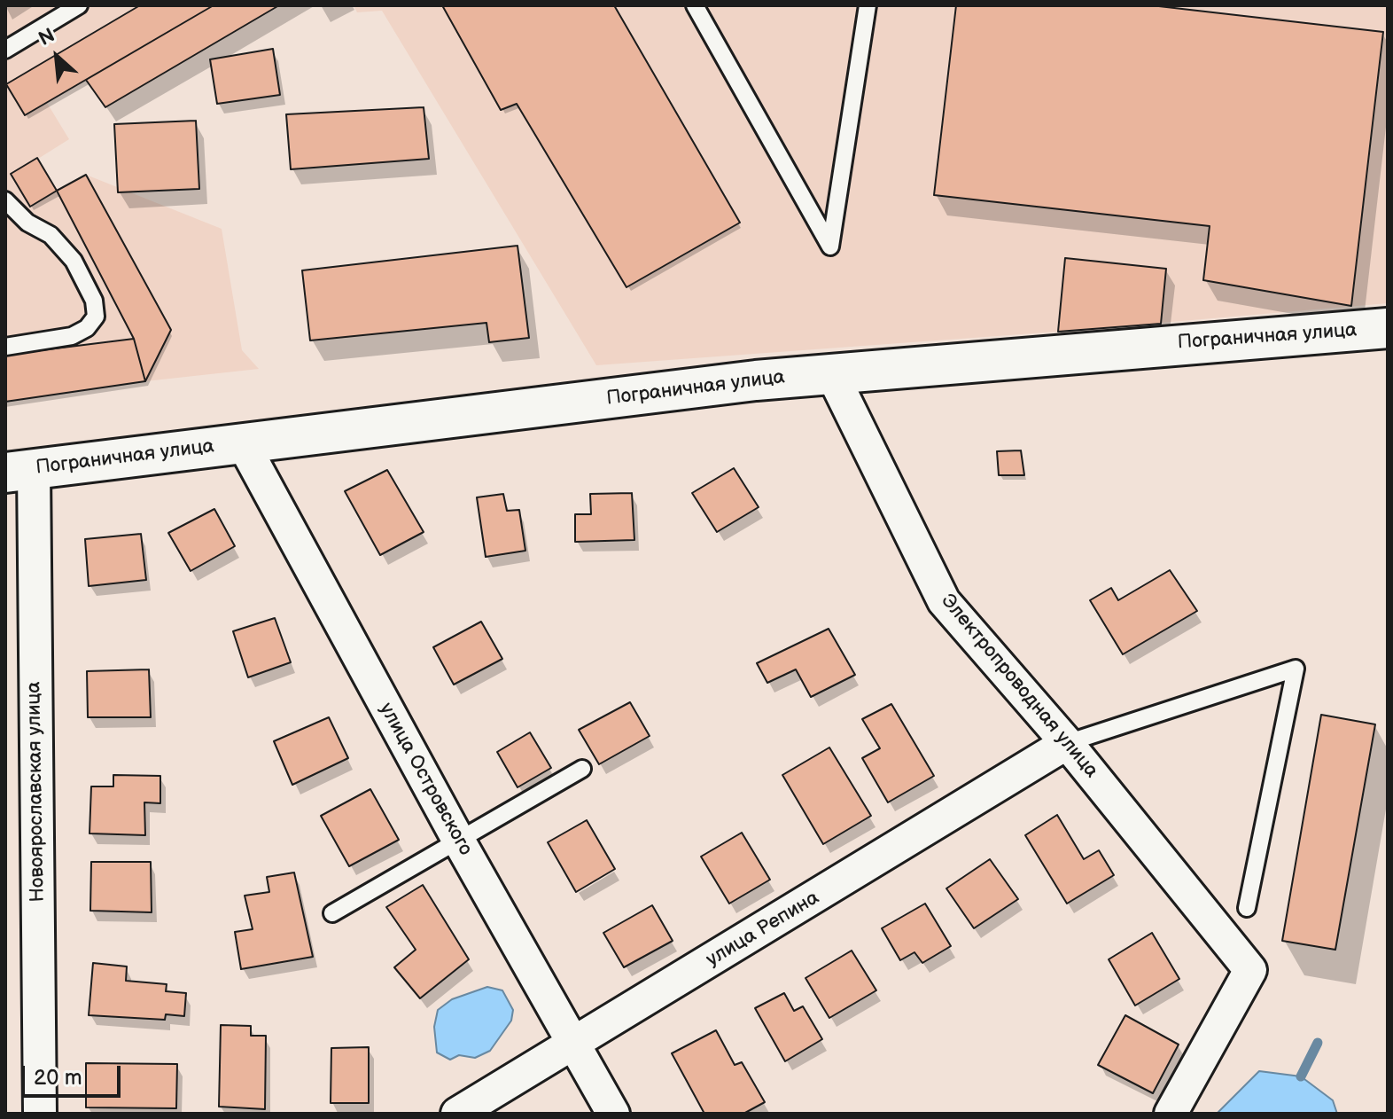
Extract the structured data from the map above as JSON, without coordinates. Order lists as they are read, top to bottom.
{
  "streets": {
    "street": [
      "Пограничная улица",
      "Электропроводная улица",
      "улица Островского",
      "Новоярославская улица",
      "улица Репина"
    ]
  },
  "crossings": [
    ["Пограничная улица", "Электропроводная улица"],
    ["Пограничная улица", "улица Островского"],
    ["Пограничная улица", "Новоярославская улица"],
    ["Электропроводная улица", "улица Репина"],
    ["улица Островского", "улица Репина"]
  ],
  "scale_bar": "20 m",
  "north": "top left"
}
